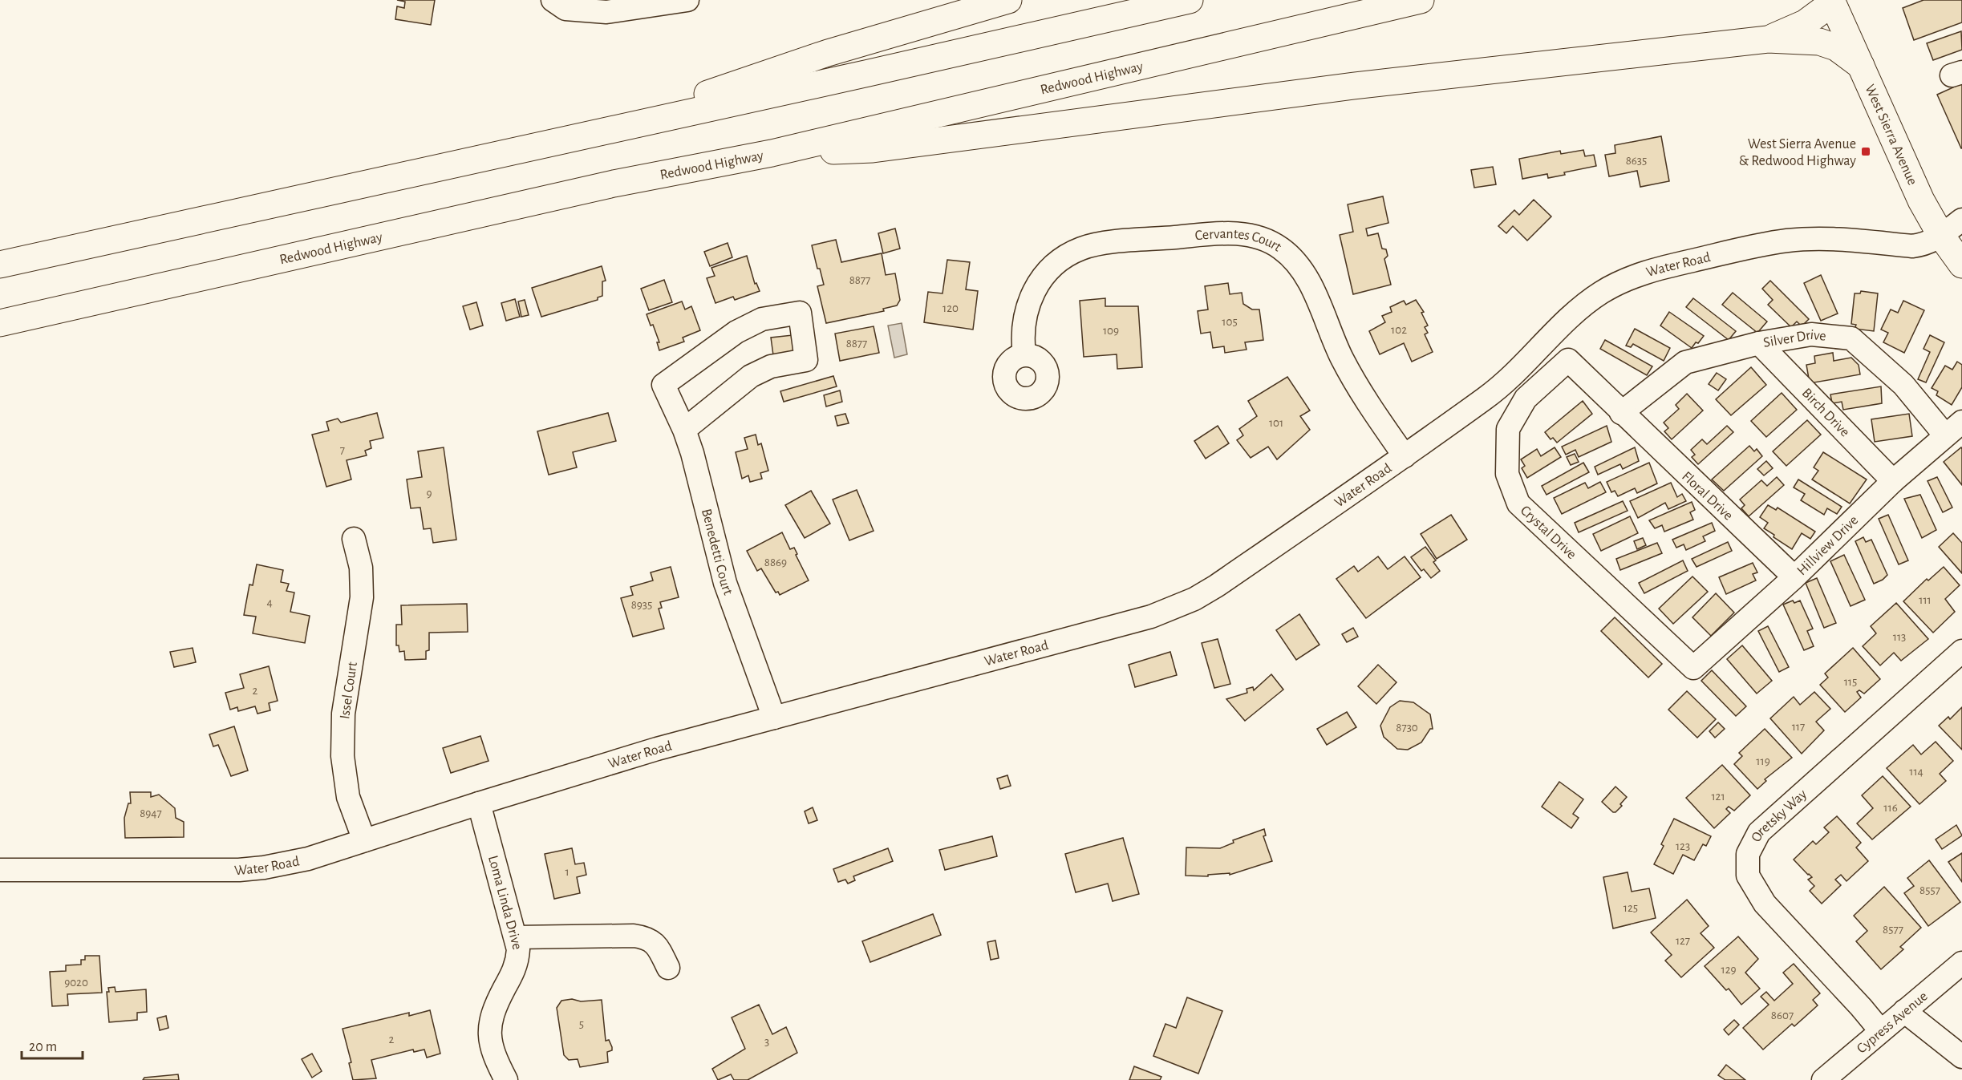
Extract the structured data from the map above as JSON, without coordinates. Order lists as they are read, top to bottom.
{
  "streets": {
    "main road": ["Redwood Highway", "West Sierra Avenue"],
    "street": [
      "Cervantes Court",
      "Water Road",
      "Silver Drive",
      "Birch Drive",
      "Floral Drive",
      "Crystal Drive",
      "Hillview Drive",
      "Benedetti Court",
      "Issel Court",
      "Oretsky Way",
      "Loma Linda Drive",
      "Cypress Avenue"
    ]
  },
  "crossings": [
    ["West Sierra Avenue", "Water Road"],
    ["Cervantes Court", "Water Road"],
    ["Water Road", "Benedetti Court"],
    ["Water Road", "Issel Court"],
    ["Water Road", "Loma Linda Drive"],
    ["Silver Drive", "Birch Drive"],
    ["Silver Drive", "Floral Drive"],
    ["Silver Drive", "Crystal Drive"],
    ["Silver Drive", "Hillview Drive"],
    ["Birch Drive", "Hillview Drive"],
    ["Floral Drive", "Crystal Drive"],
    ["Floral Drive", "Hillview Drive"],
    ["Crystal Drive", "Hillview Drive"],
    ["Oretsky Way", "Cypress Avenue"]
  ],
  "places": {
    "transit": ["West Sierra Avenue & Redwood Highway"]
  },
  "house_numbers": [
    "8635",
    "8877",
    "120",
    "105",
    "102",
    "109",
    "8877",
    "101",
    "7",
    "9",
    "8869",
    "111",
    "4",
    "8935",
    "113",
    "115",
    "2",
    "117",
    "8730",
    "119",
    "114",
    "121",
    "116",
    "8947",
    "123",
    "1",
    "8557",
    "125",
    "8577",
    "127",
    "129",
    "9020",
    "8607",
    "5",
    "2",
    "3"
  ],
  "scale_bar": "20 m"
}
